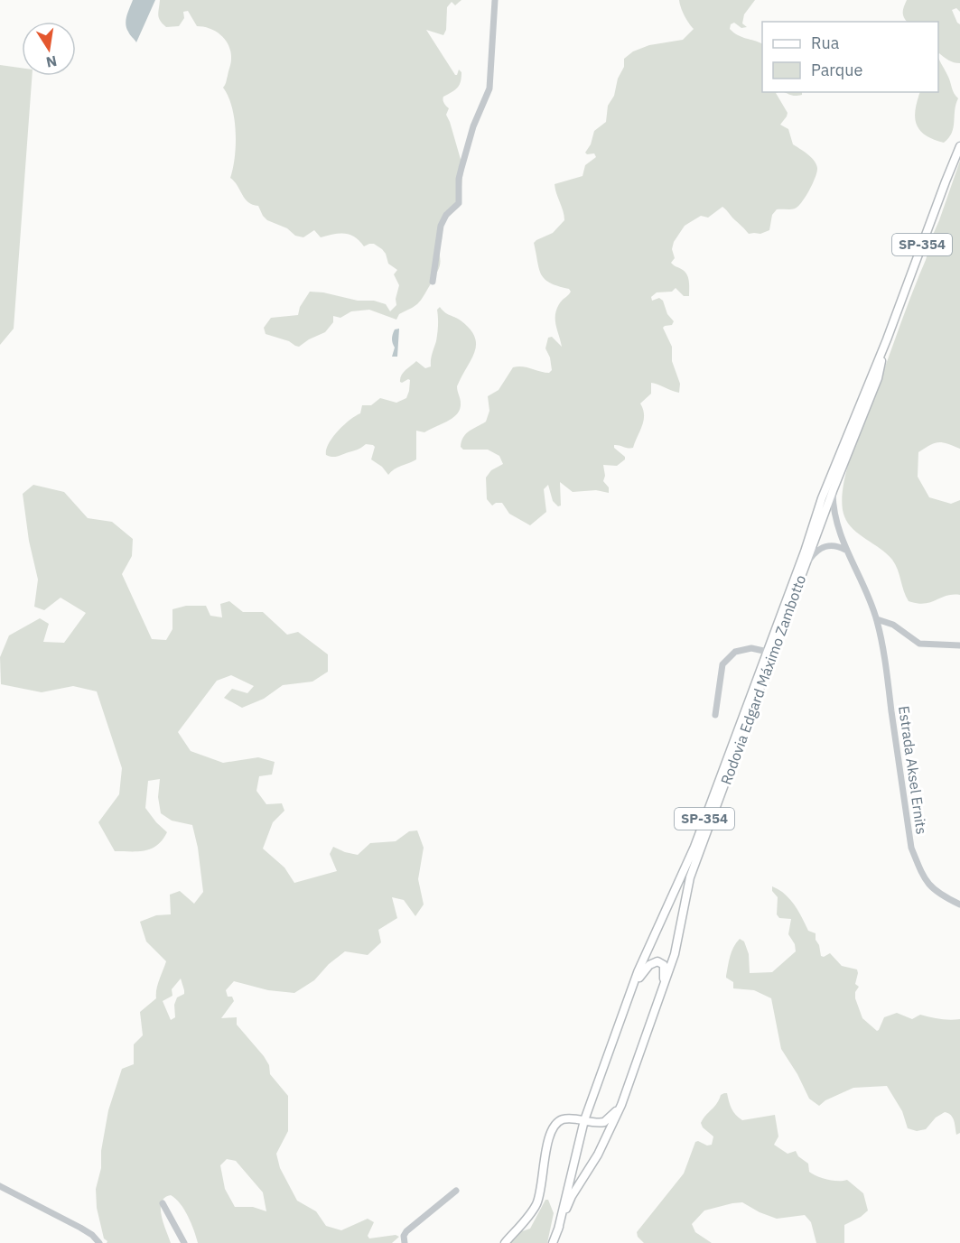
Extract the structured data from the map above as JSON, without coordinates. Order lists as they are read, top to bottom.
{
  "streets": {
    "main road": ["SP-354", "Rodovia Edgard Máximo Zambotto"],
    "street": ["Estrada Aksel Ernits"]
  },
  "crossings": [
    ["Rodovia Edgard Máximo Zambotto", "Estrada Aksel Ernits"]
  ],
  "legend": ["Rua", "Parque"],
  "north": "bottom"
}
